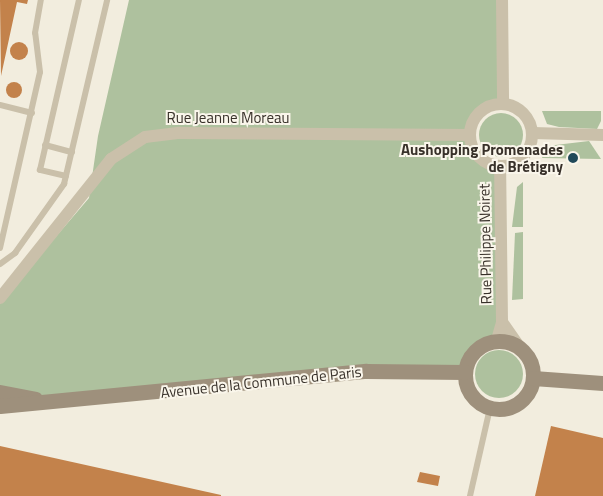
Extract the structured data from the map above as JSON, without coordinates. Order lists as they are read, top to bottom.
{
  "streets": {
    "street": ["Rue Jeanne Moreau", "Rue Philippe Noiret", "Avenue de la Commune de Paris"]
  },
  "crossings": [
    ["Rue Jeanne Moreau", "Rue Philippe Noiret"],
    ["Rue Philippe Noiret", "Avenue de la Commune de Paris"]
  ],
  "places": ["Aushopping Promenades de Brétigny"]
}
